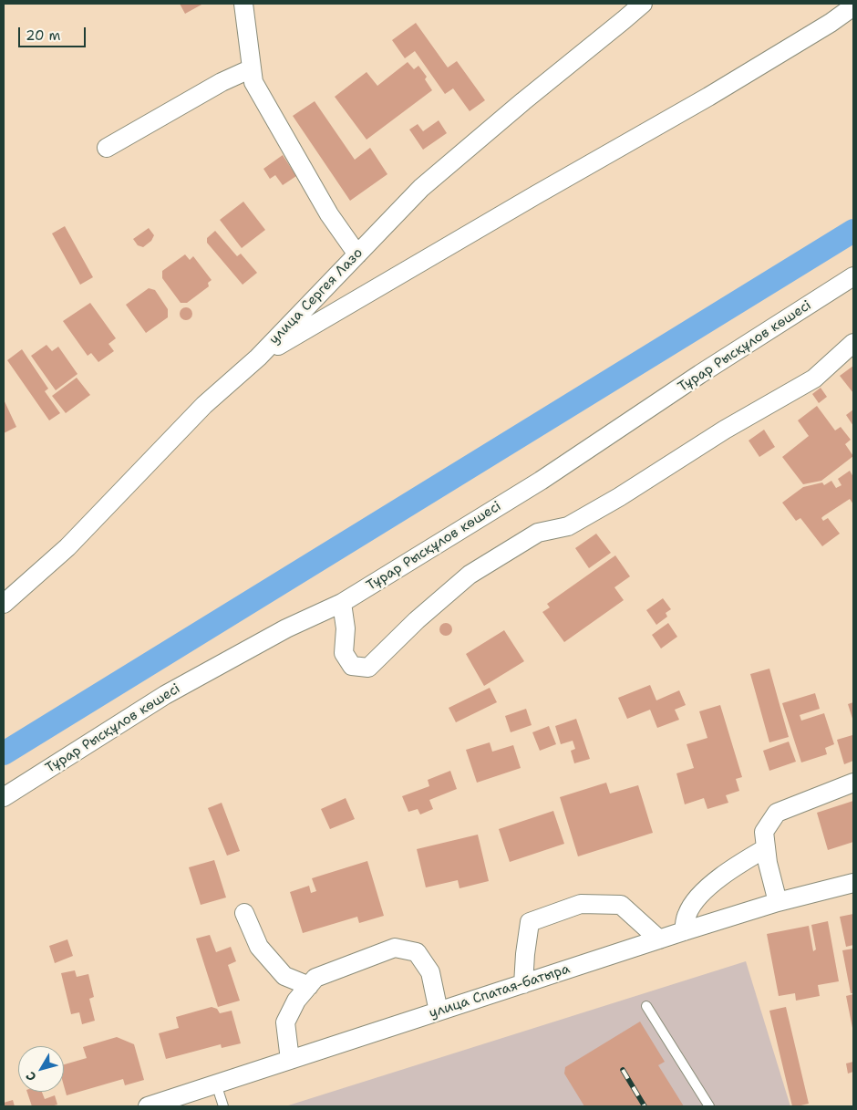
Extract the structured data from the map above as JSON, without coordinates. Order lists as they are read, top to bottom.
{
  "streets": {
    "street": ["улица Сергея Лазо", "Тұрар Рысқұлов көшесі", "улица Спатая-батыра"]
  },
  "scale_bar": "20 m",
  "north": "bottom left"
}
